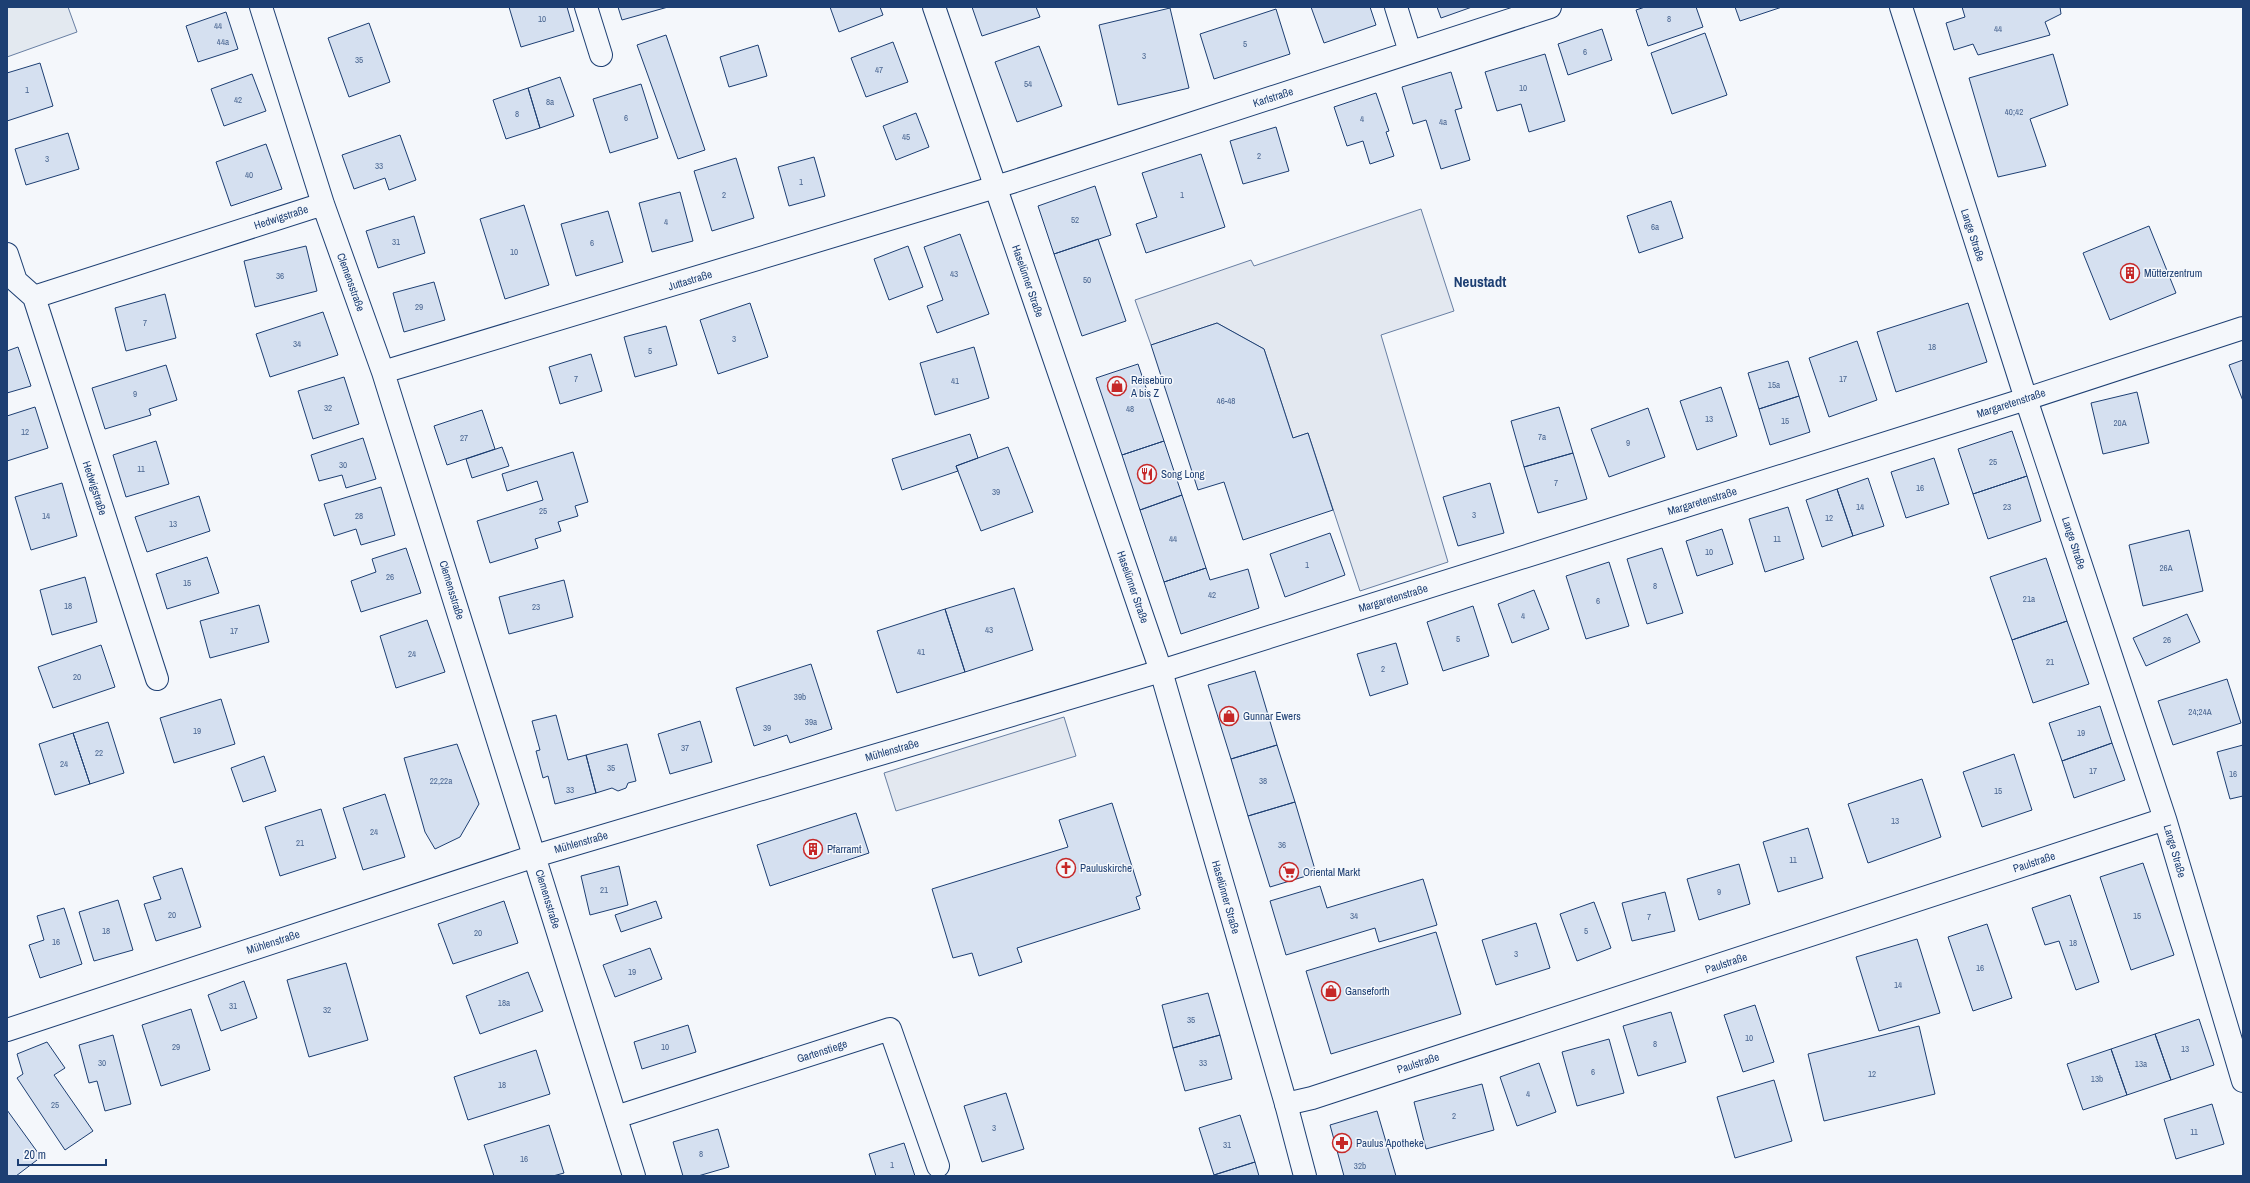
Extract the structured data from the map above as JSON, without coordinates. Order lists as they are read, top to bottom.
{
  "streets": {
    "street": [
      "Karlstraße",
      "Hedwigstraße",
      "Lange Straße",
      "Juttastraße",
      "Haselünner Straße",
      "Clemensstraße",
      "Margaretenstraße",
      "Mühlenstraße",
      "Paulstraße",
      "Gartenstiege"
    ]
  },
  "crossings": [
    ["Karlstraße", "Juttastraße"],
    ["Karlstraße", "Haselünner Straße"],
    ["Hedwigstraße", "Clemensstraße"],
    ["Lange Straße", "Margaretenstraße"],
    ["Lange Straße", "Paulstraße"],
    ["Juttastraße", "Haselünner Straße"],
    ["Juttastraße", "Clemensstraße"],
    ["Haselünner Straße", "Margaretenstraße"],
    ["Haselünner Straße", "Mühlenstraße"],
    ["Haselünner Straße", "Paulstraße"],
    ["Clemensstraße", "Mühlenstraße"],
    ["Clemensstraße", "Gartenstiege"],
    ["Margaretenstraße", "Mühlenstraße"]
  ],
  "districts": ["Neustadt"],
  "places": {
    "building": ["Mütterzentrum", "Pfarramt"],
    "shop": ["Reisebüro A bis Z", "Gunnar Ewers", "Ganseforth"],
    "restaurant": ["Song Long"],
    "church": ["Pauluskirche"],
    "supermarket": ["Oriental Markt"],
    "pharmacy": ["Paulus Apotheke"]
  },
  "house_numbers": [
    "10",
    "8",
    "44",
    "44",
    "44a",
    "5",
    "6",
    "3",
    "35",
    "47",
    "54",
    "10",
    "1",
    "42",
    "8a",
    "40;42",
    "8",
    "6",
    "4",
    "4a",
    "45",
    "2",
    "3",
    "33",
    "40",
    "1",
    "2",
    "1",
    "52",
    "4",
    "6a",
    "31",
    "6",
    "10",
    "43",
    "36",
    "50",
    "29",
    "7",
    "3",
    "34",
    "18",
    "5",
    "7",
    "17",
    "41",
    "15a",
    "9",
    "46-48",
    "32",
    "48",
    "13",
    "15",
    "20A",
    "12",
    "7a",
    "27",
    "9",
    "25",
    "30",
    "11",
    "7",
    "16",
    "39",
    "14",
    "23",
    "25",
    "3",
    "14",
    "28",
    "12",
    "13",
    "44",
    "11",
    "10",
    "1",
    "26A",
    "26",
    "15",
    "8",
    "42",
    "21a",
    "6",
    "18",
    "23",
    "4",
    "43",
    "17",
    "5",
    "26",
    "41",
    "24",
    "21",
    "2",
    "20",
    "39b",
    "24;24A",
    "39a",
    "39",
    "19",
    "19",
    "37",
    "22",
    "24",
    "35",
    "17",
    "16",
    "22,22a",
    "38",
    "33",
    "15",
    "13",
    "24",
    "21",
    "36",
    "11",
    "21",
    "9",
    "20",
    "34",
    "15",
    "7",
    "18",
    "5",
    "20",
    "16",
    "18",
    "3",
    "16",
    "19",
    "14",
    "18a",
    "31",
    "32",
    "35",
    "10",
    "8",
    "29",
    "10",
    "13",
    "30",
    "33",
    "13a",
    "6",
    "12",
    "13b",
    "18",
    "4",
    "25",
    "2",
    "3",
    "11",
    "31",
    "8",
    "16",
    "1",
    "32b"
  ],
  "scale_bar": "20 m"
}
